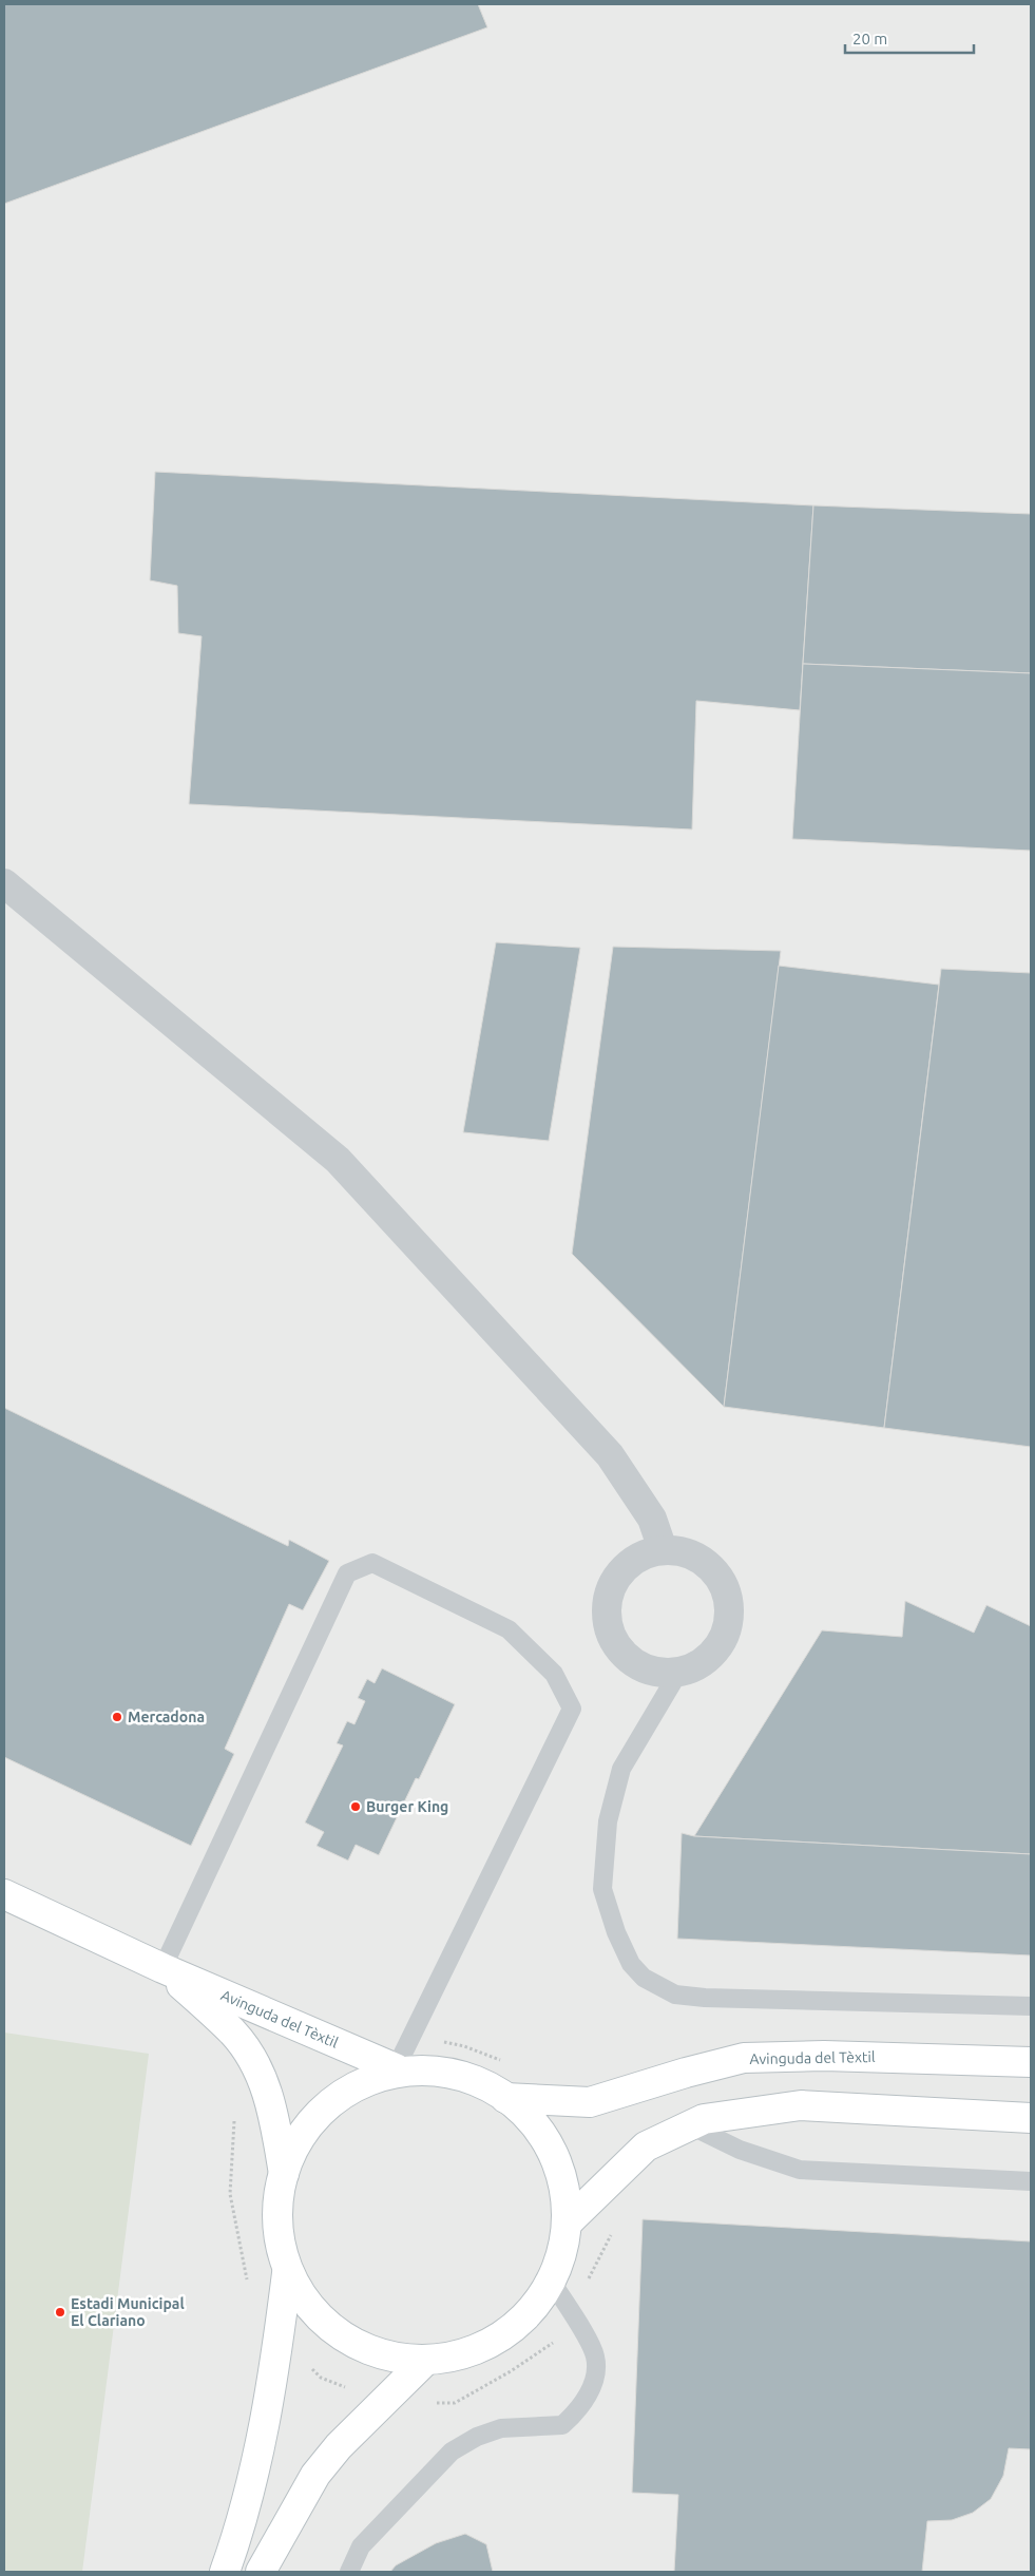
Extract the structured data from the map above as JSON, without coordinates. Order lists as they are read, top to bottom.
{
  "streets": {
    "street": ["Avinguda del Tèxtil"]
  },
  "places": ["Mercadona", "Burger King", "Estadi Municipal El Clariano"],
  "scale_bar": "20 m"
}
